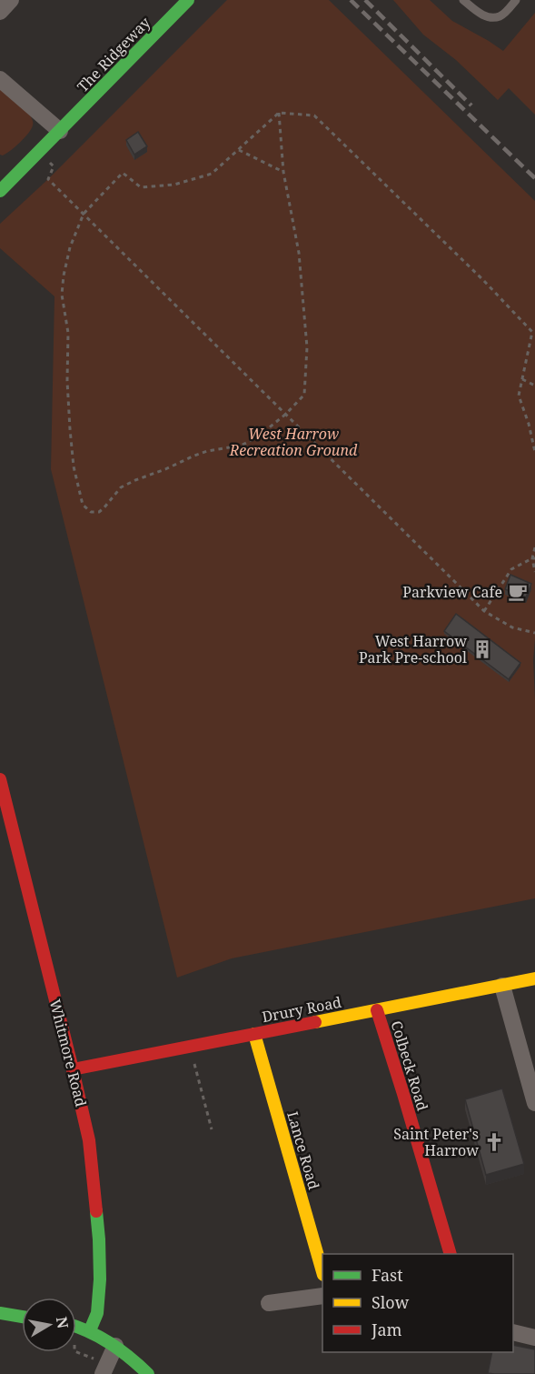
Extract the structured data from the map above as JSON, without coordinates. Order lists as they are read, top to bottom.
{
  "streets": {
    "street": [
      "The Ridgeway",
      "Drury Road",
      "Whitmore Road",
      "Colbeck Road",
      "Lance Road"
    ]
  },
  "crossings": [
    ["Drury Road", "Whitmore Road"],
    ["Drury Road", "Colbeck Road"],
    ["Drury Road", "Lance Road"]
  ],
  "parks": ["West Harrow Recreation Ground"],
  "places": {
    "cafe": ["Parkview Cafe"],
    "building": ["West Harrow Park Pre-school"],
    "church": ["Saint Peter's Harrow"]
  },
  "legend": ["Fast", "Slow", "Jam"],
  "north": "right"
}
